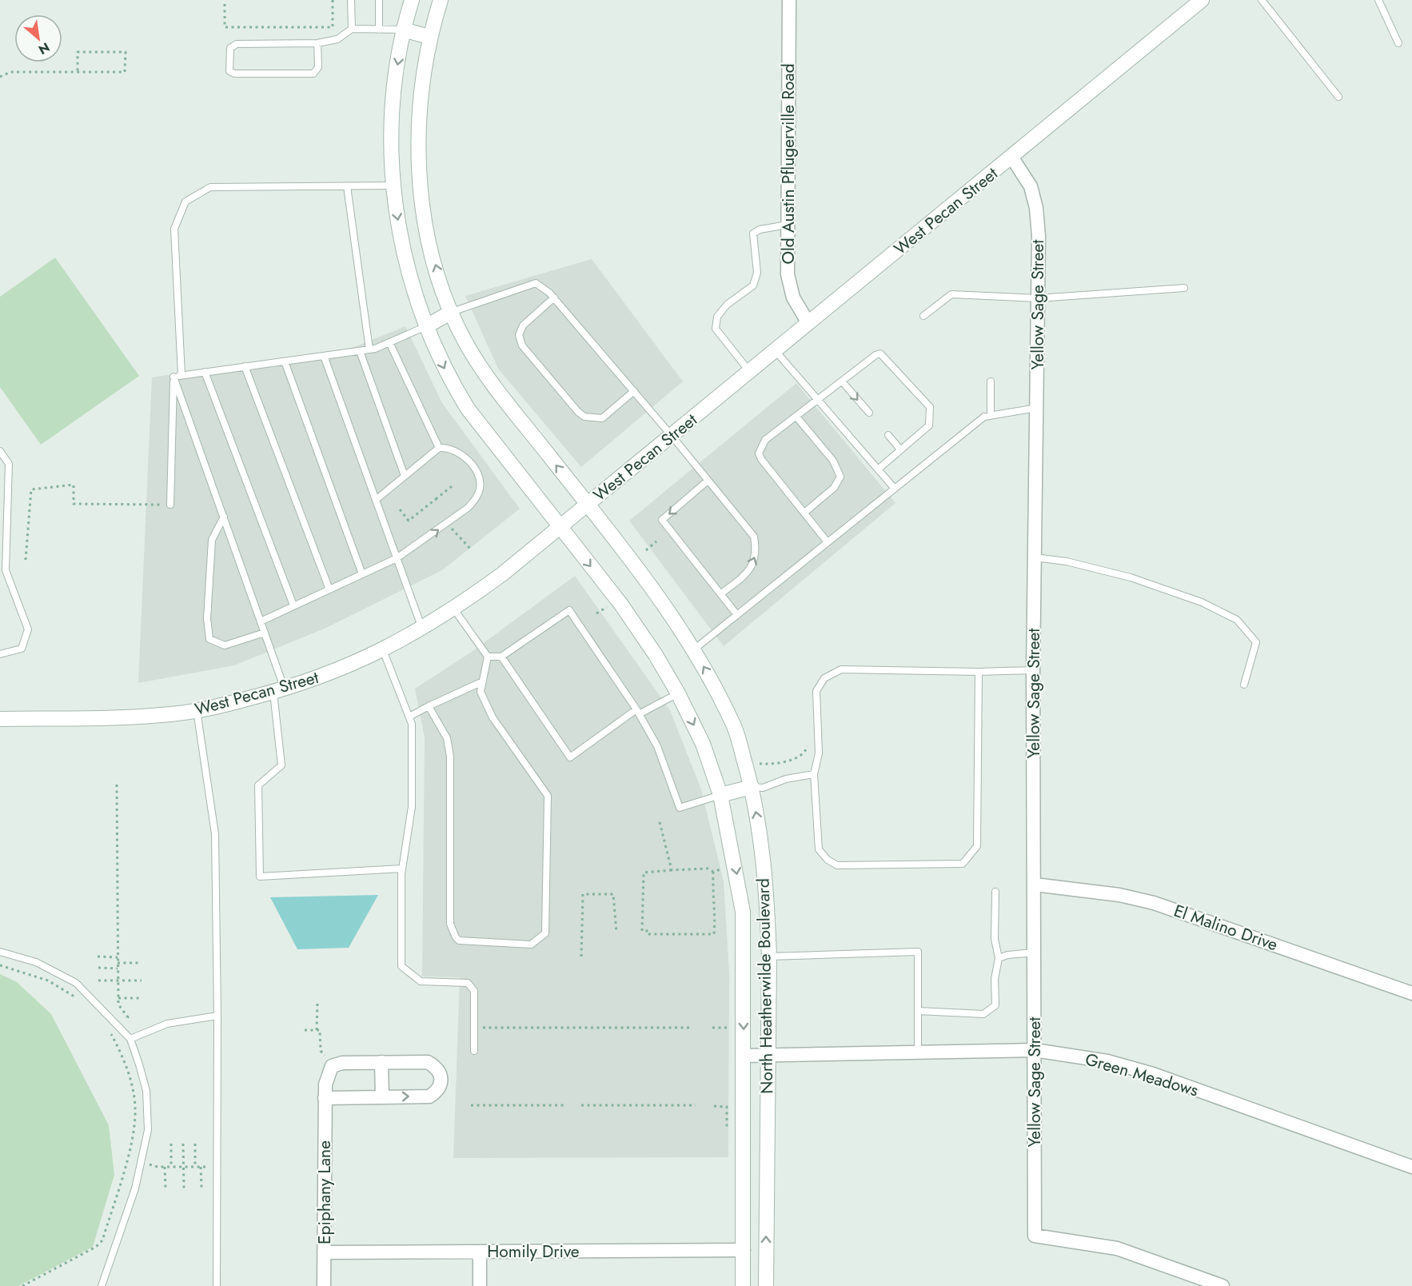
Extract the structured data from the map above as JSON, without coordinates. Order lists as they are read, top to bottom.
{
  "streets": {
    "main road": ["West Pecan Street", "North Heatherwilde Boulevard"],
    "street": [
      "Old Austin Pflugerville Road",
      "Yellow Sage Street",
      "El Malino Drive",
      "Green Meadows",
      "Epiphany Lane",
      "Homily Drive"
    ]
  },
  "crossings": [
    ["Old Austin Pflugerville Road", "West Pecan Street"],
    ["West Pecan Street", "Yellow Sage Street"],
    ["West Pecan Street", "North Heatherwilde Boulevard"],
    ["Yellow Sage Street", "El Malino Drive"],
    ["Yellow Sage Street", "Green Meadows"],
    ["North Heatherwilde Boulevard", "Green Meadows"],
    ["North Heatherwilde Boulevard", "Homily Drive"],
    ["Epiphany Lane", "Homily Drive"]
  ],
  "north": "bottom right"
}
